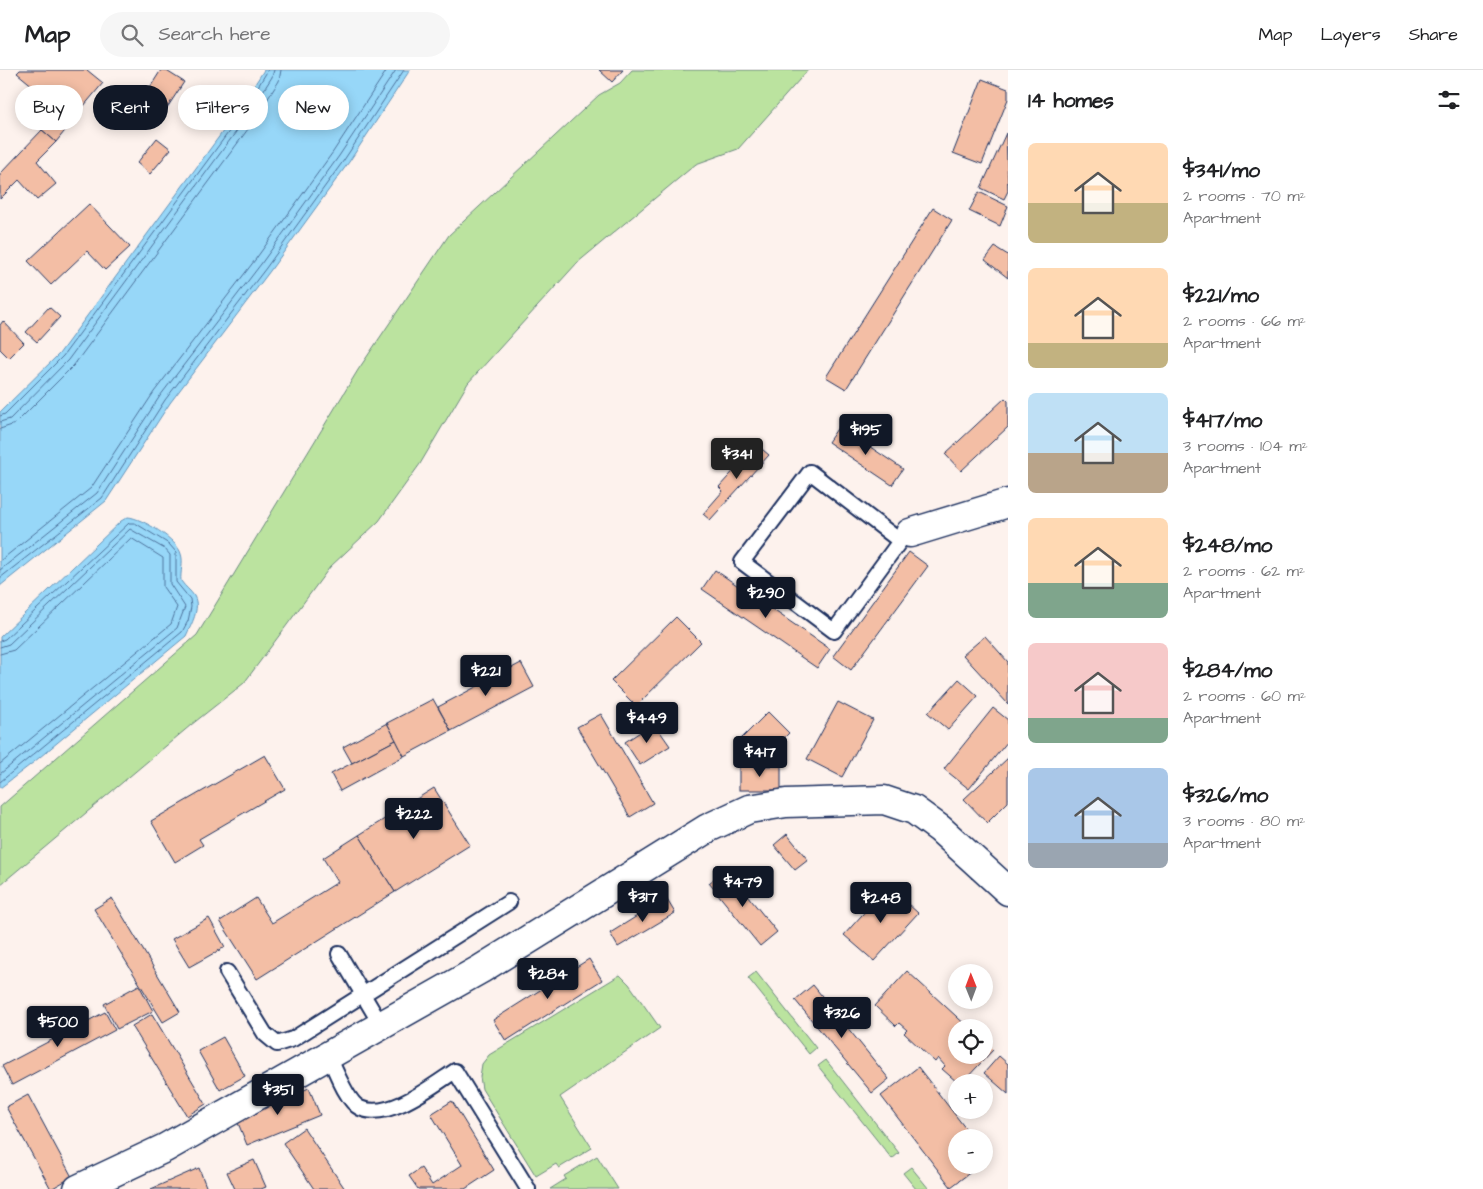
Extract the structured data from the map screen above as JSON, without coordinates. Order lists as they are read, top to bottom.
{
  "north": "top",
  "page": {
    "header": "Map",
    "search": "Search here",
    "nav": ["Map", "Layers", "Share"],
    "heading": "14 homes",
    "chip": [
      "Buy",
      "Rent",
      "Filters",
      "New"
    ],
    "list": [
      {
        "name": "$341/mo",
        "note": "2 rooms · 70 m² · Apartment"
      },
      {
        "name": "$221/mo",
        "note": "2 rooms · 66 m² · Apartment"
      },
      {
        "name": "$417/mo",
        "note": "3 rooms · 104 m² · Apartment"
      },
      {
        "name": "$248/mo",
        "note": "2 rooms · 62 m² · Apartment"
      },
      {
        "name": "$284/mo",
        "note": "2 rooms · 60 m² · Apartment"
      },
      {
        "name": "$326/mo",
        "note": "3 rooms · 80 m² · Apartment"
      }
    ],
    "price": [
      "$195",
      "$341",
      "$290",
      "$221",
      "$449",
      "$417",
      "$222",
      "$479",
      "$317",
      "$248",
      "$284",
      "$326",
      "$500",
      "$351"
    ],
    "map_buttons": ["+", "−"]
  }
}
